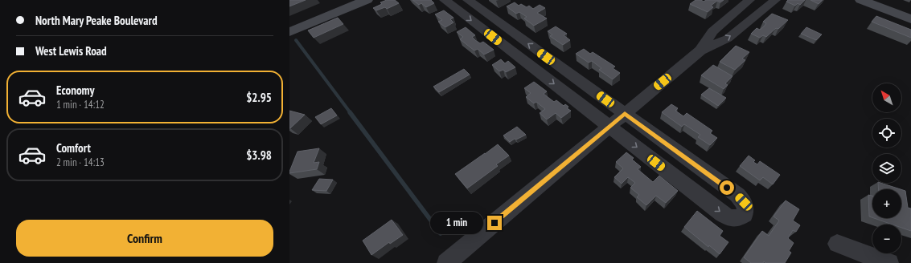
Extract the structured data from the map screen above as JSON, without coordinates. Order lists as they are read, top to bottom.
{
  "north": "top left",
  "page": {
    "banner": ["North Mary Peake Boulevard", "West Lewis Road"],
    "list": [
      {
        "name": "Economy",
        "note": "1 min · 14:12",
        "value": "$2.95"
      },
      {
        "name": "Comfort",
        "note": "2 min · 14:13",
        "value": "$3.98"
      }
    ],
    "map_buttons": ["+", "−"],
    "bubble": "1 min",
    "buttons": "Confirm"
  }
}
